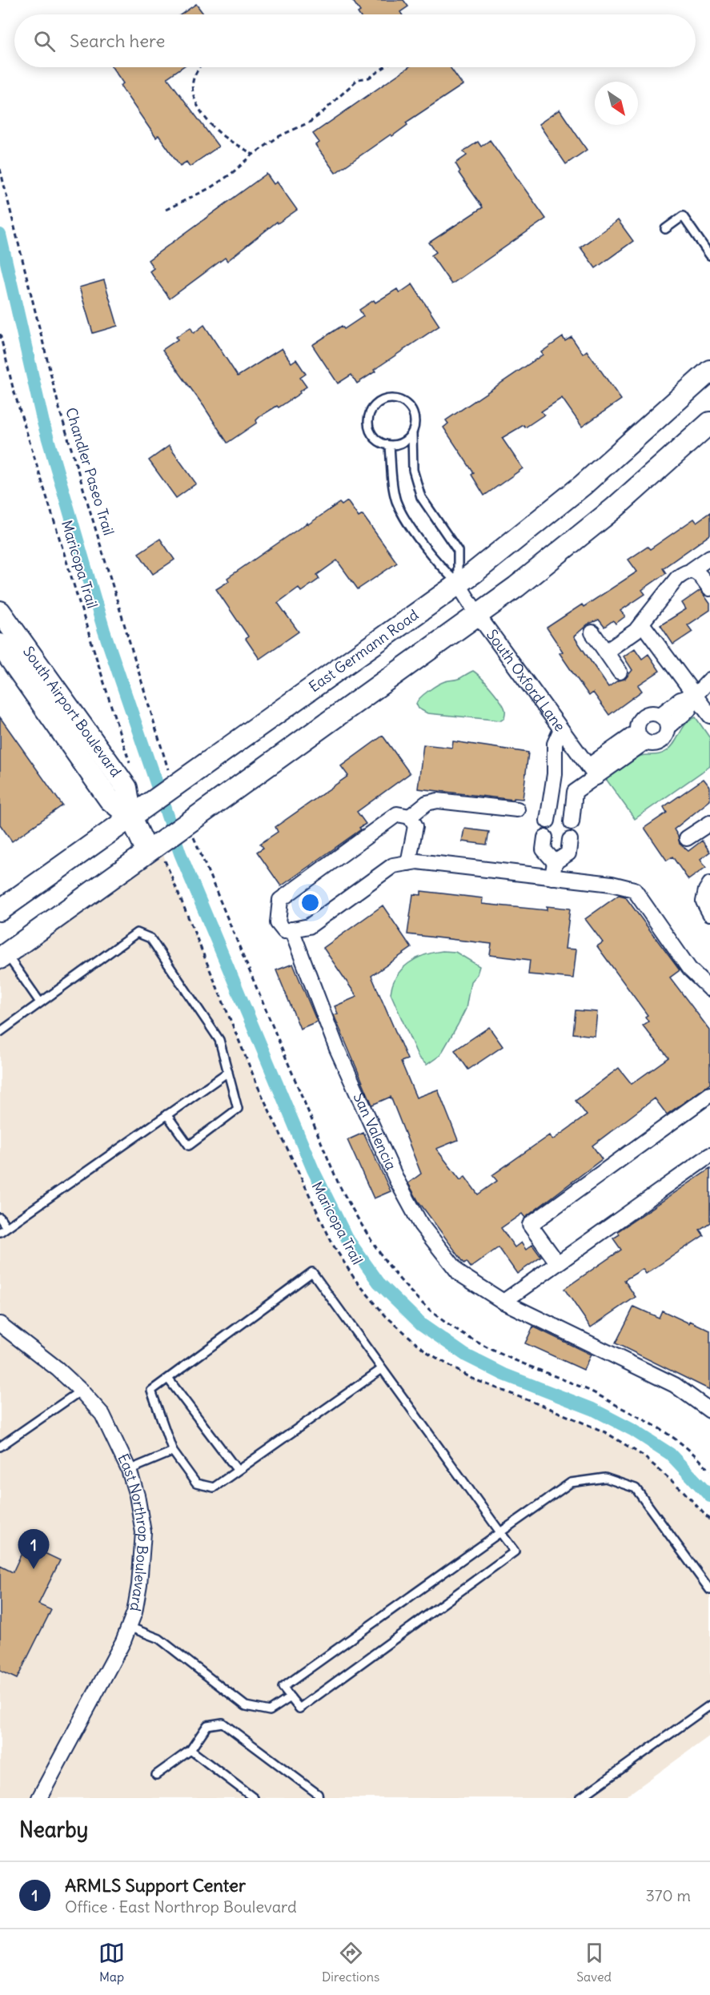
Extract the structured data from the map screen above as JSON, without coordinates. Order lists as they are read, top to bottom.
{
  "streets": {
    "main road": ["East Germann Road", "South Airport Boulevard"],
    "street": ["South Oxford Lane", "San Valencia", "East Northrop Boulevard"],
    "path": ["Chandler Paseo Trail", "Maricopa Trail"]
  },
  "crossings": [
    ["Chandler Paseo Trail", "East Germann Road"],
    ["Maricopa Trail", "South Airport Boulevard"],
    ["East Germann Road", "South Oxford Lane"],
    ["East Germann Road", "South Airport Boulevard"]
  ],
  "north": "bottom right",
  "page": {
    "search": "Search here",
    "pins": "1",
    "heading": "Nearby",
    "list": [
      {
        "mark": "1",
        "name": "ARMLS Support Center",
        "note": "Office · East Northrop Boulevard",
        "value": "370 m"
      }
    ],
    "nav": ["Map", "Directions", "Saved"]
  }
}
